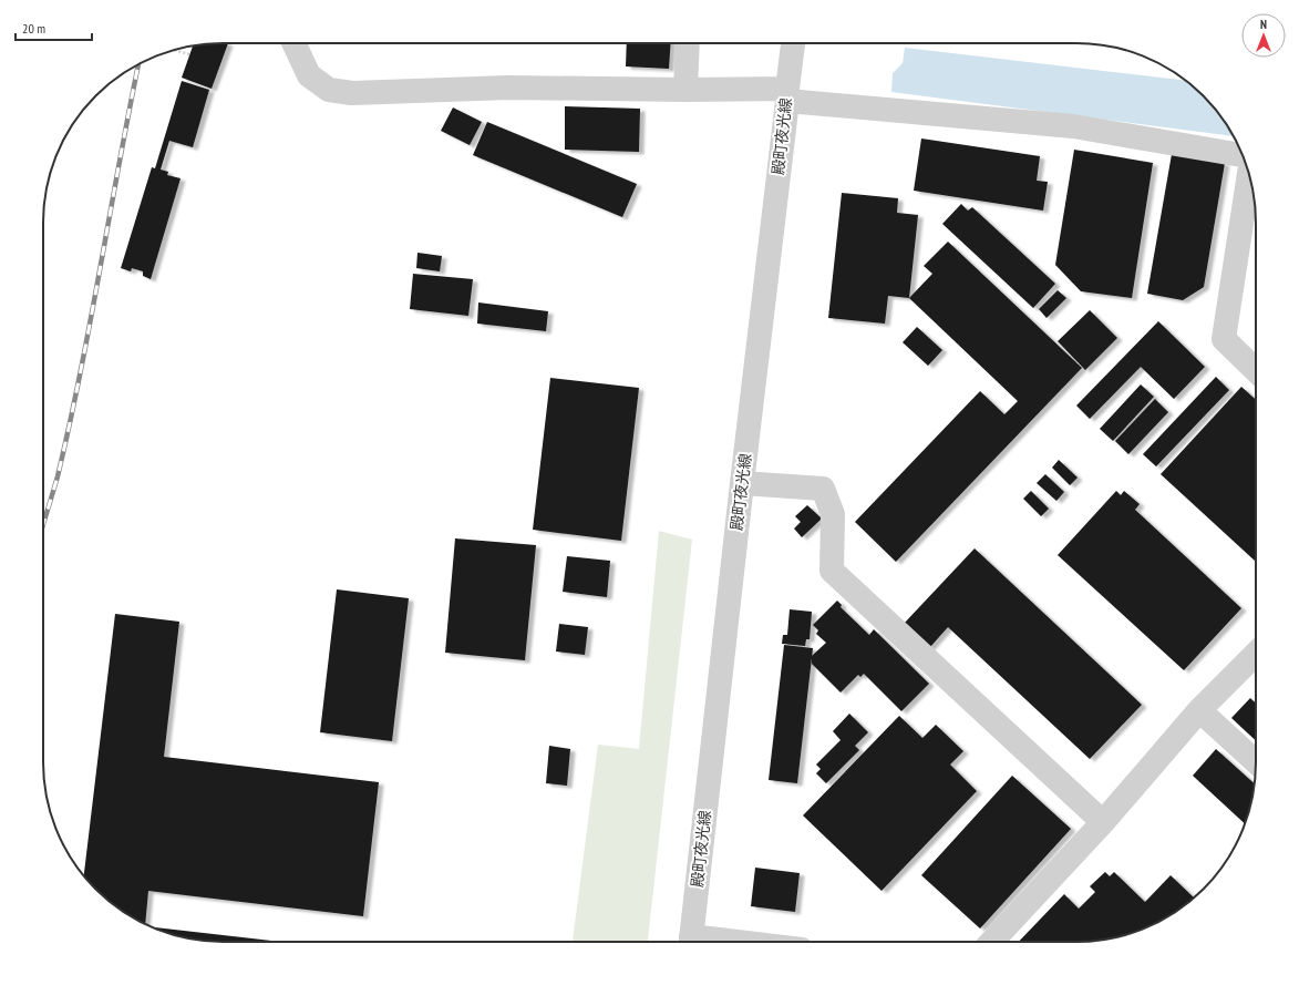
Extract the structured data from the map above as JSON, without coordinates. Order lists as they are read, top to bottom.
{
  "streets": {
    "street": ["殿町夜光線"]
  },
  "scale_bar": "20 m",
  "north": "top"
}
